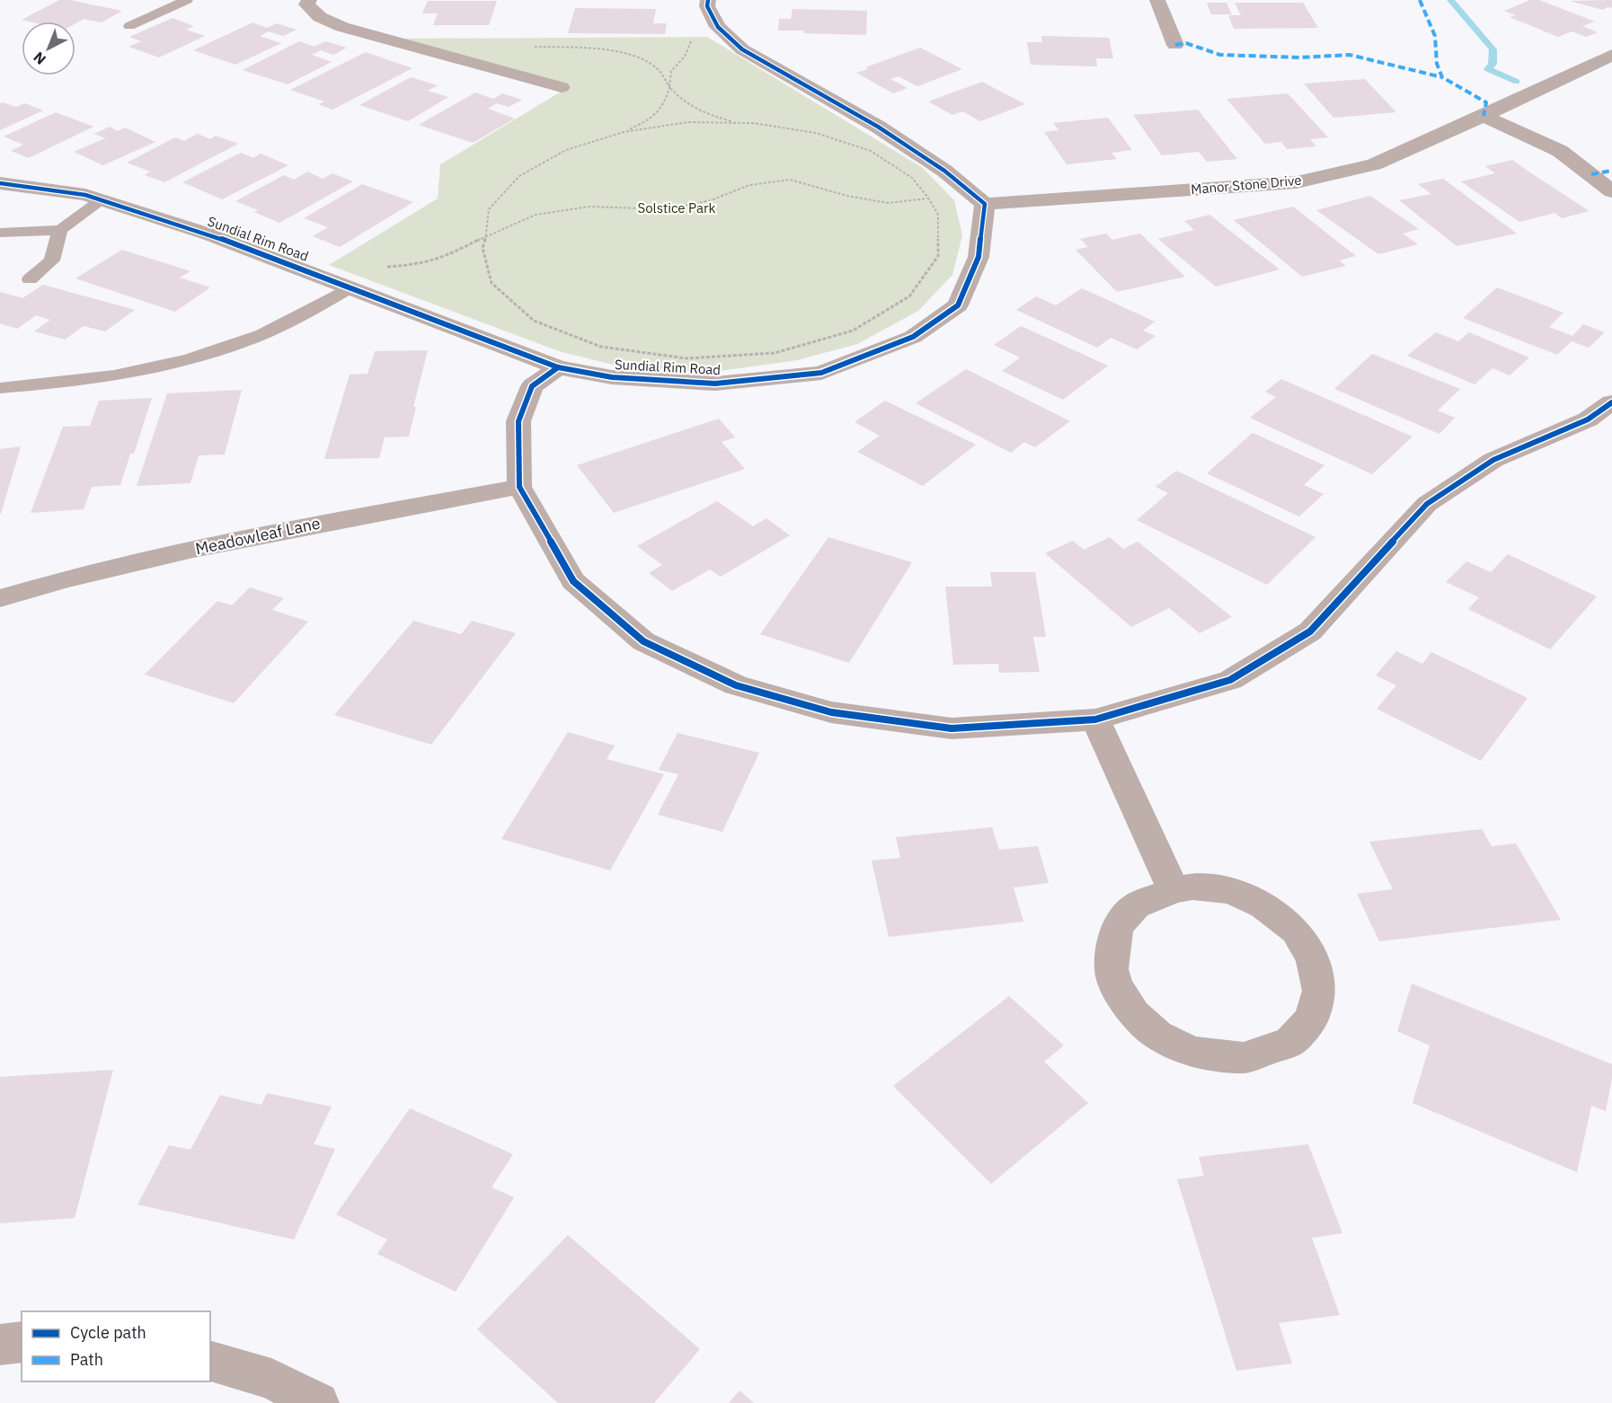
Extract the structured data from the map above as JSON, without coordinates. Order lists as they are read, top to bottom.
{
  "streets": {
    "street": ["Manor Stone Drive", "Sundial Rim Road", "Meadowleaf Lane"]
  },
  "crossings": [
    ["Manor Stone Drive", "Sundial Rim Road"]
  ],
  "parks": ["Solstice Park"],
  "legend": ["Cycle path", "Path"],
  "north": "bottom left"
}
